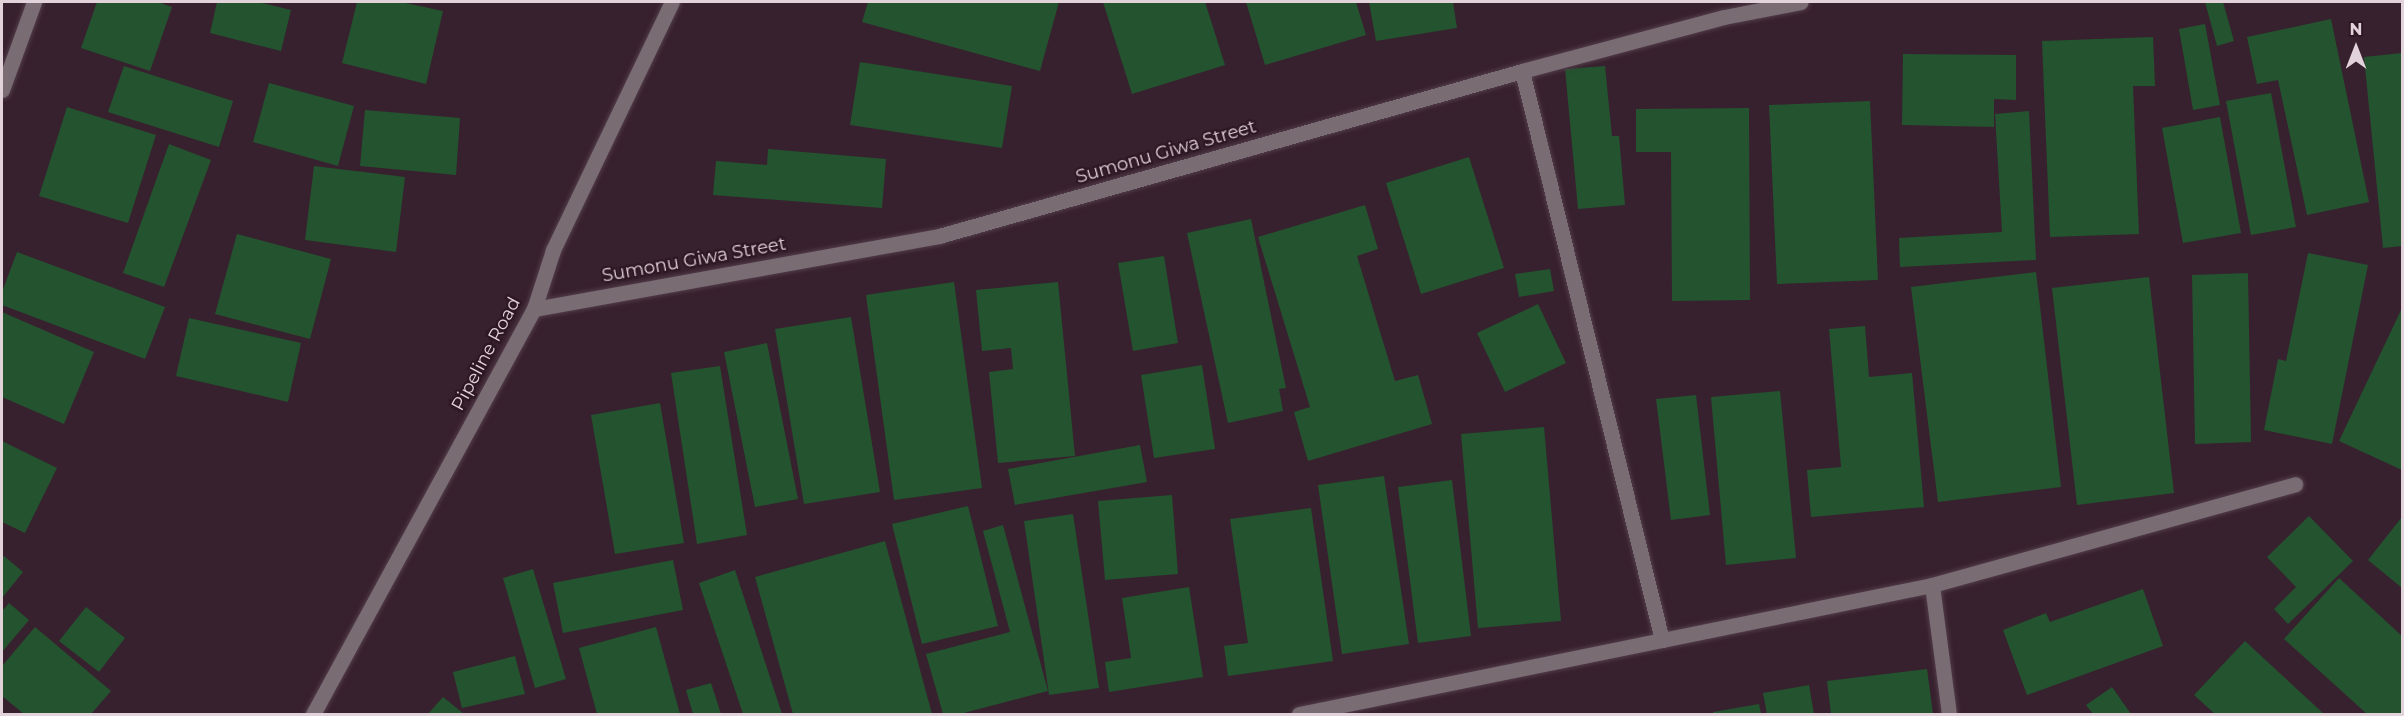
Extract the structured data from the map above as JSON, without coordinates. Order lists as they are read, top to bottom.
{
  "streets": {
    "street": ["Sumonu Giwa Street", "Pipeline Road"]
  },
  "crossings": [
    ["Sumonu Giwa Street", "Pipeline Road"]
  ],
  "north": "top"
}
